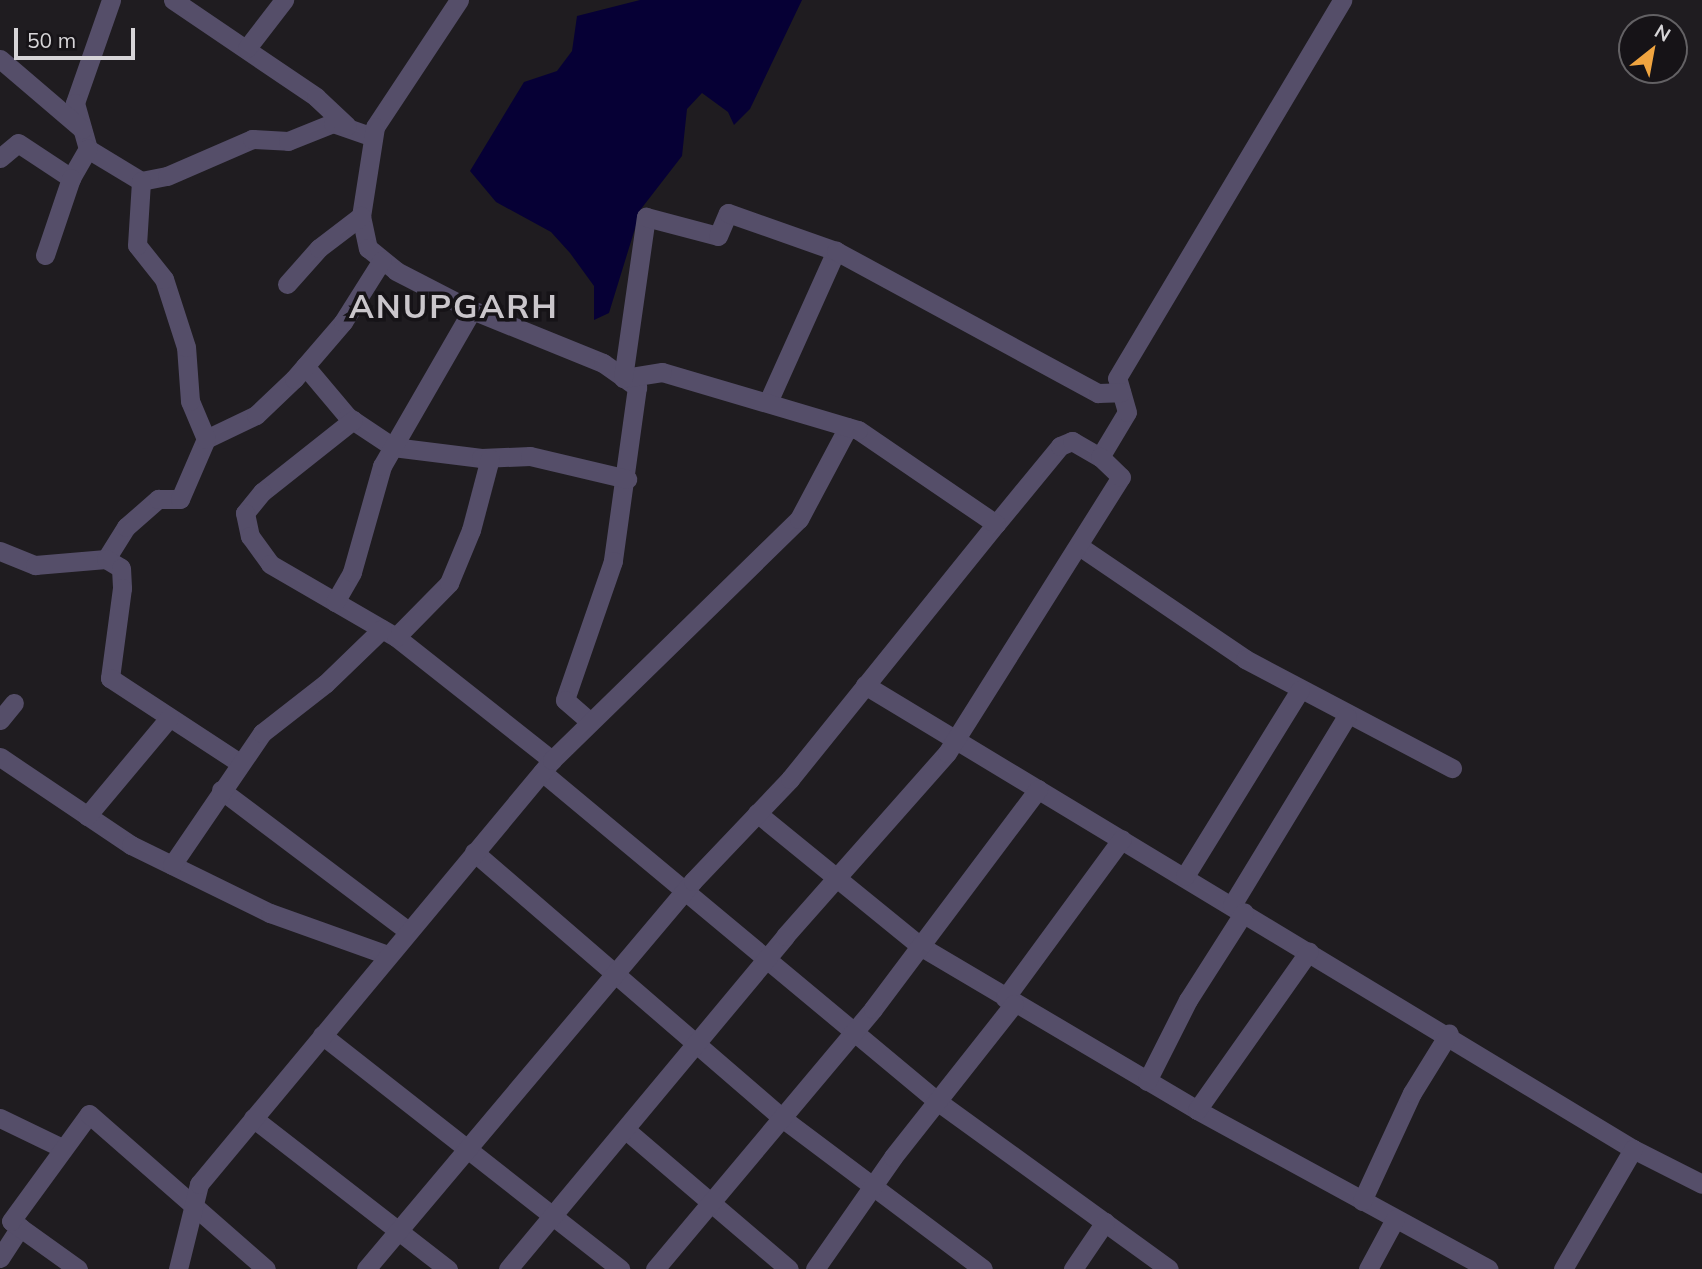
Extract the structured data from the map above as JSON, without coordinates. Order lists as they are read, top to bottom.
{
  "districts": ["ANUPGARH"],
  "scale_bar": "50 m",
  "north": "top right"
}
